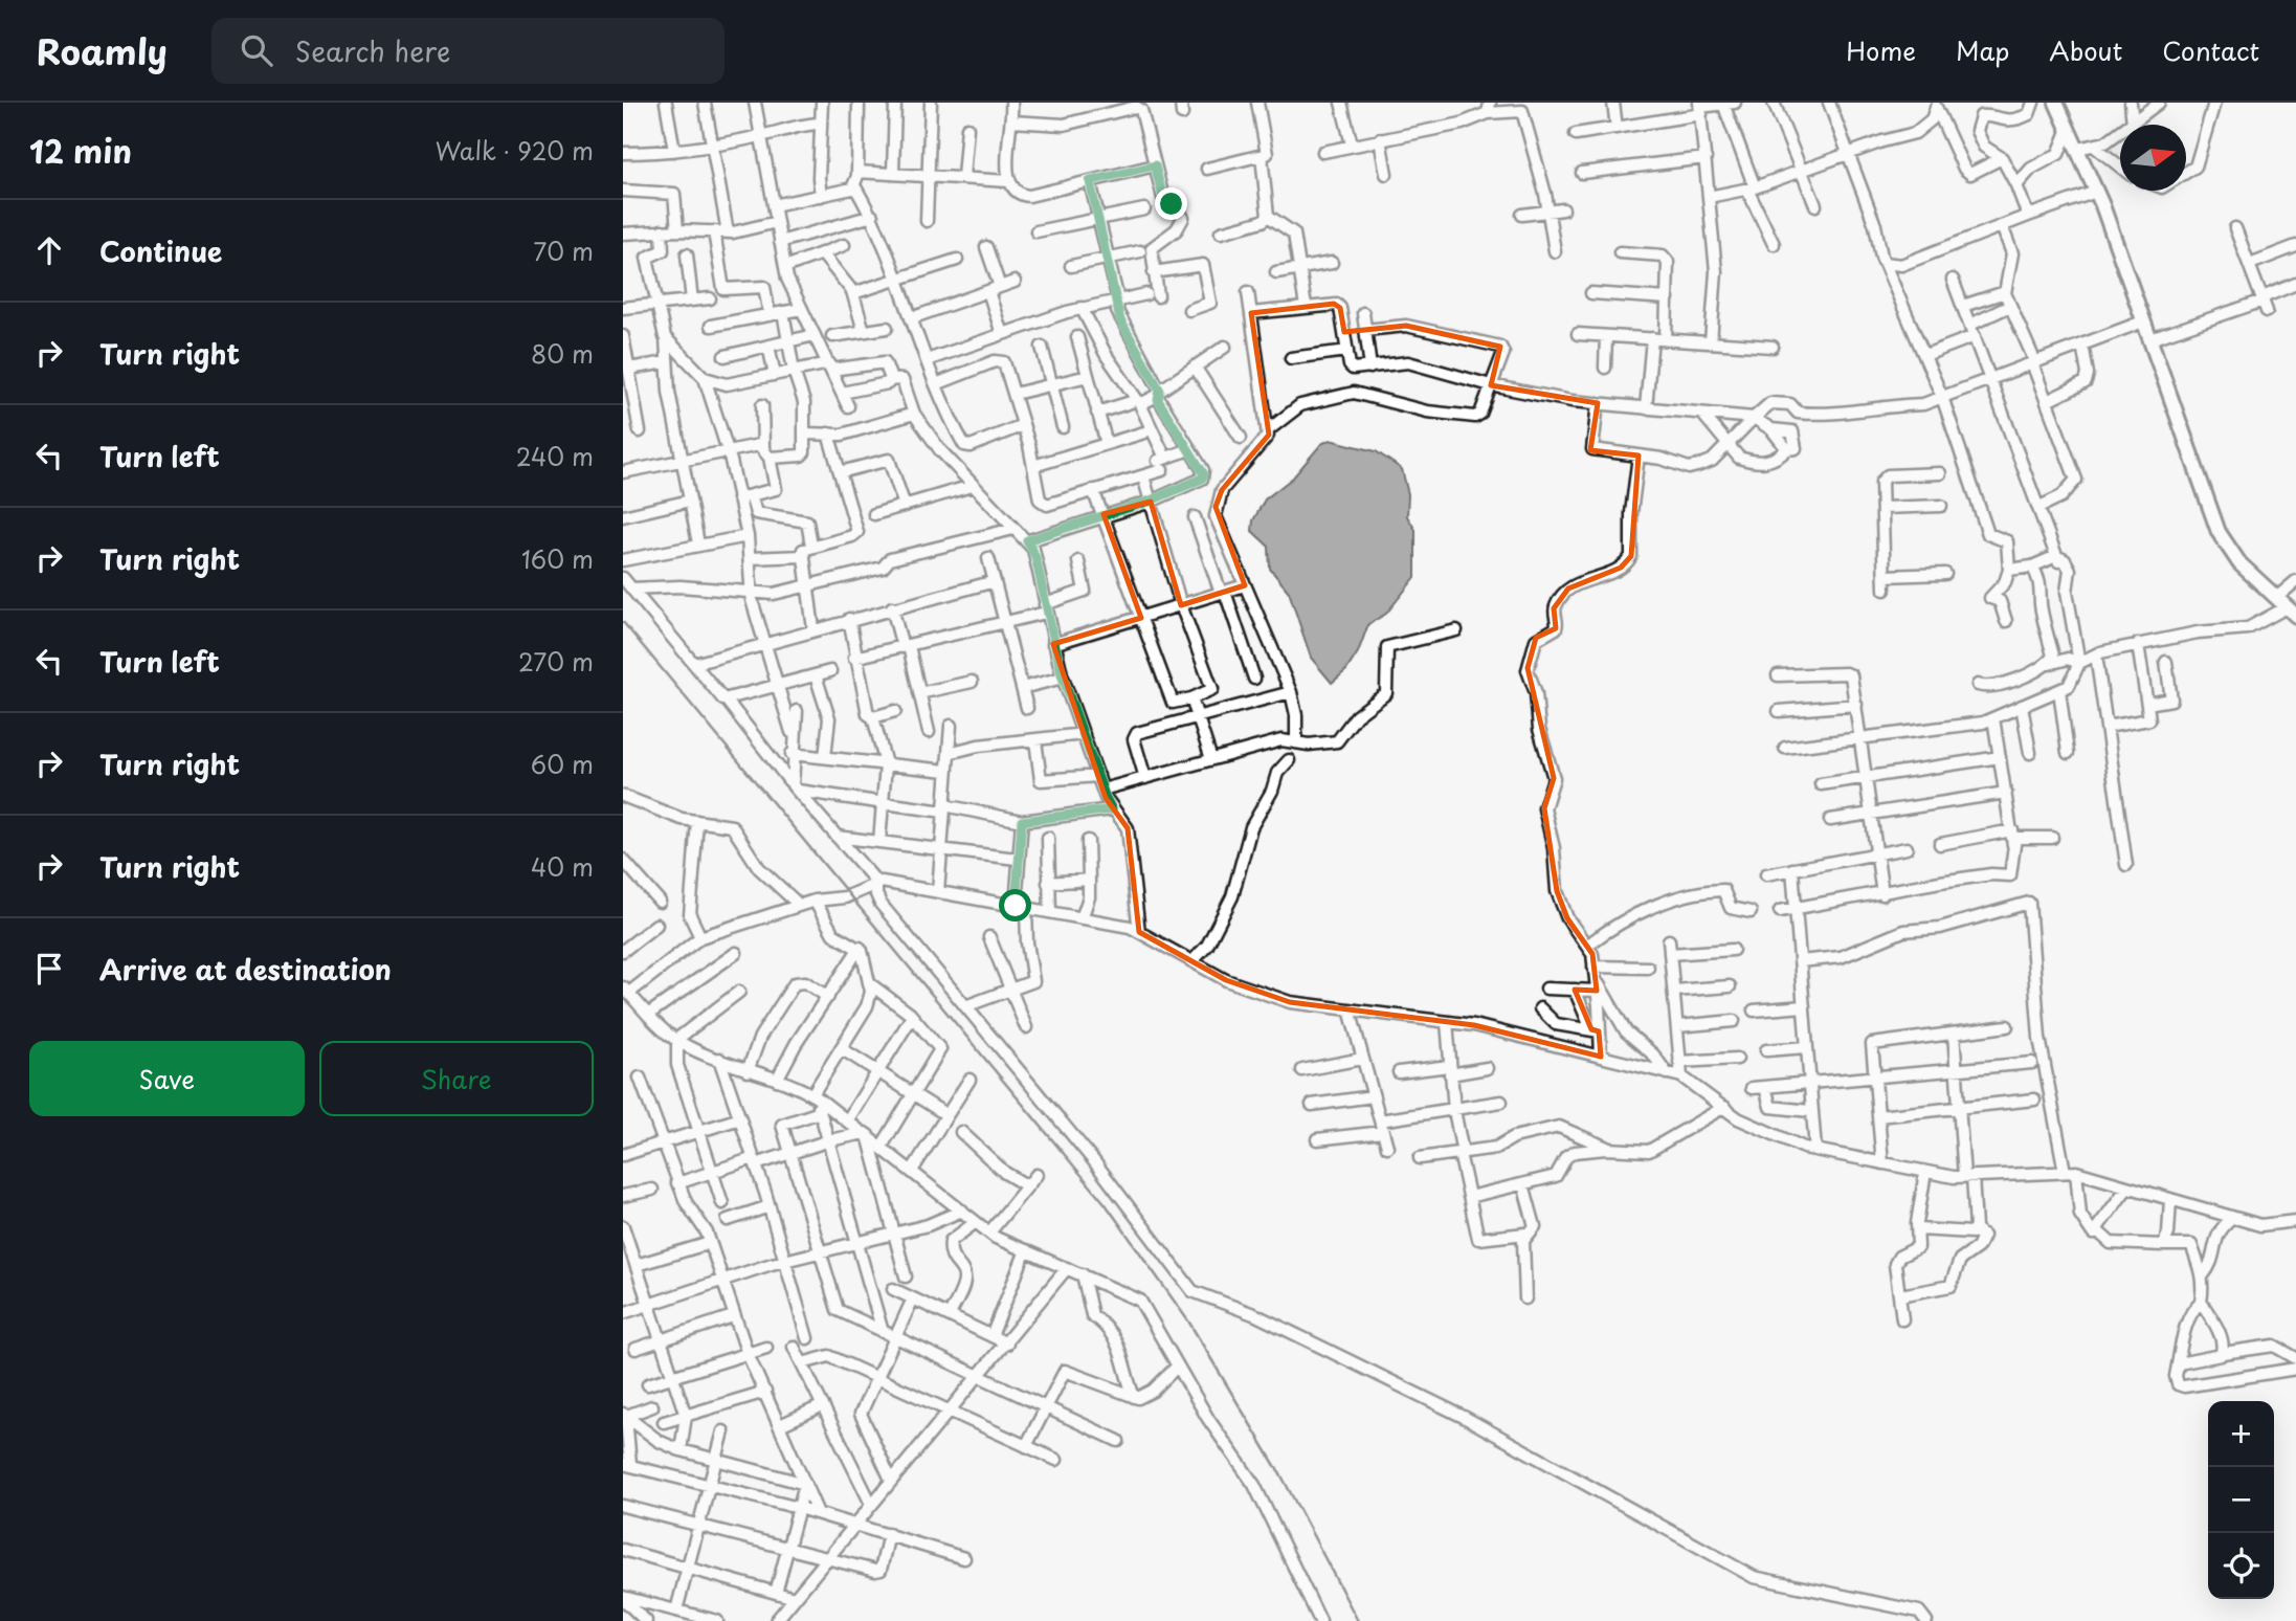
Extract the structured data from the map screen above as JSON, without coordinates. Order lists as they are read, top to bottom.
{
  "north": "right",
  "page": {
    "header": "Roamly",
    "search": "Search here",
    "nav": [
      "Home",
      "Map",
      "About",
      "Contact"
    ],
    "heading": ["12 min", "Walk · 920 m"],
    "list": [
      ["Continue", "70 m"],
      ["Turn right", "80 m"],
      ["Turn left", "240 m"],
      ["Turn right", "160 m"],
      ["Turn left", "270 m"],
      ["Turn right", "60 m"],
      ["Turn right", "40 m"],
      "Arrive at destination"
    ],
    "buttons": ["Save", "Share"],
    "map_buttons": ["+", "−"]
  }
}
